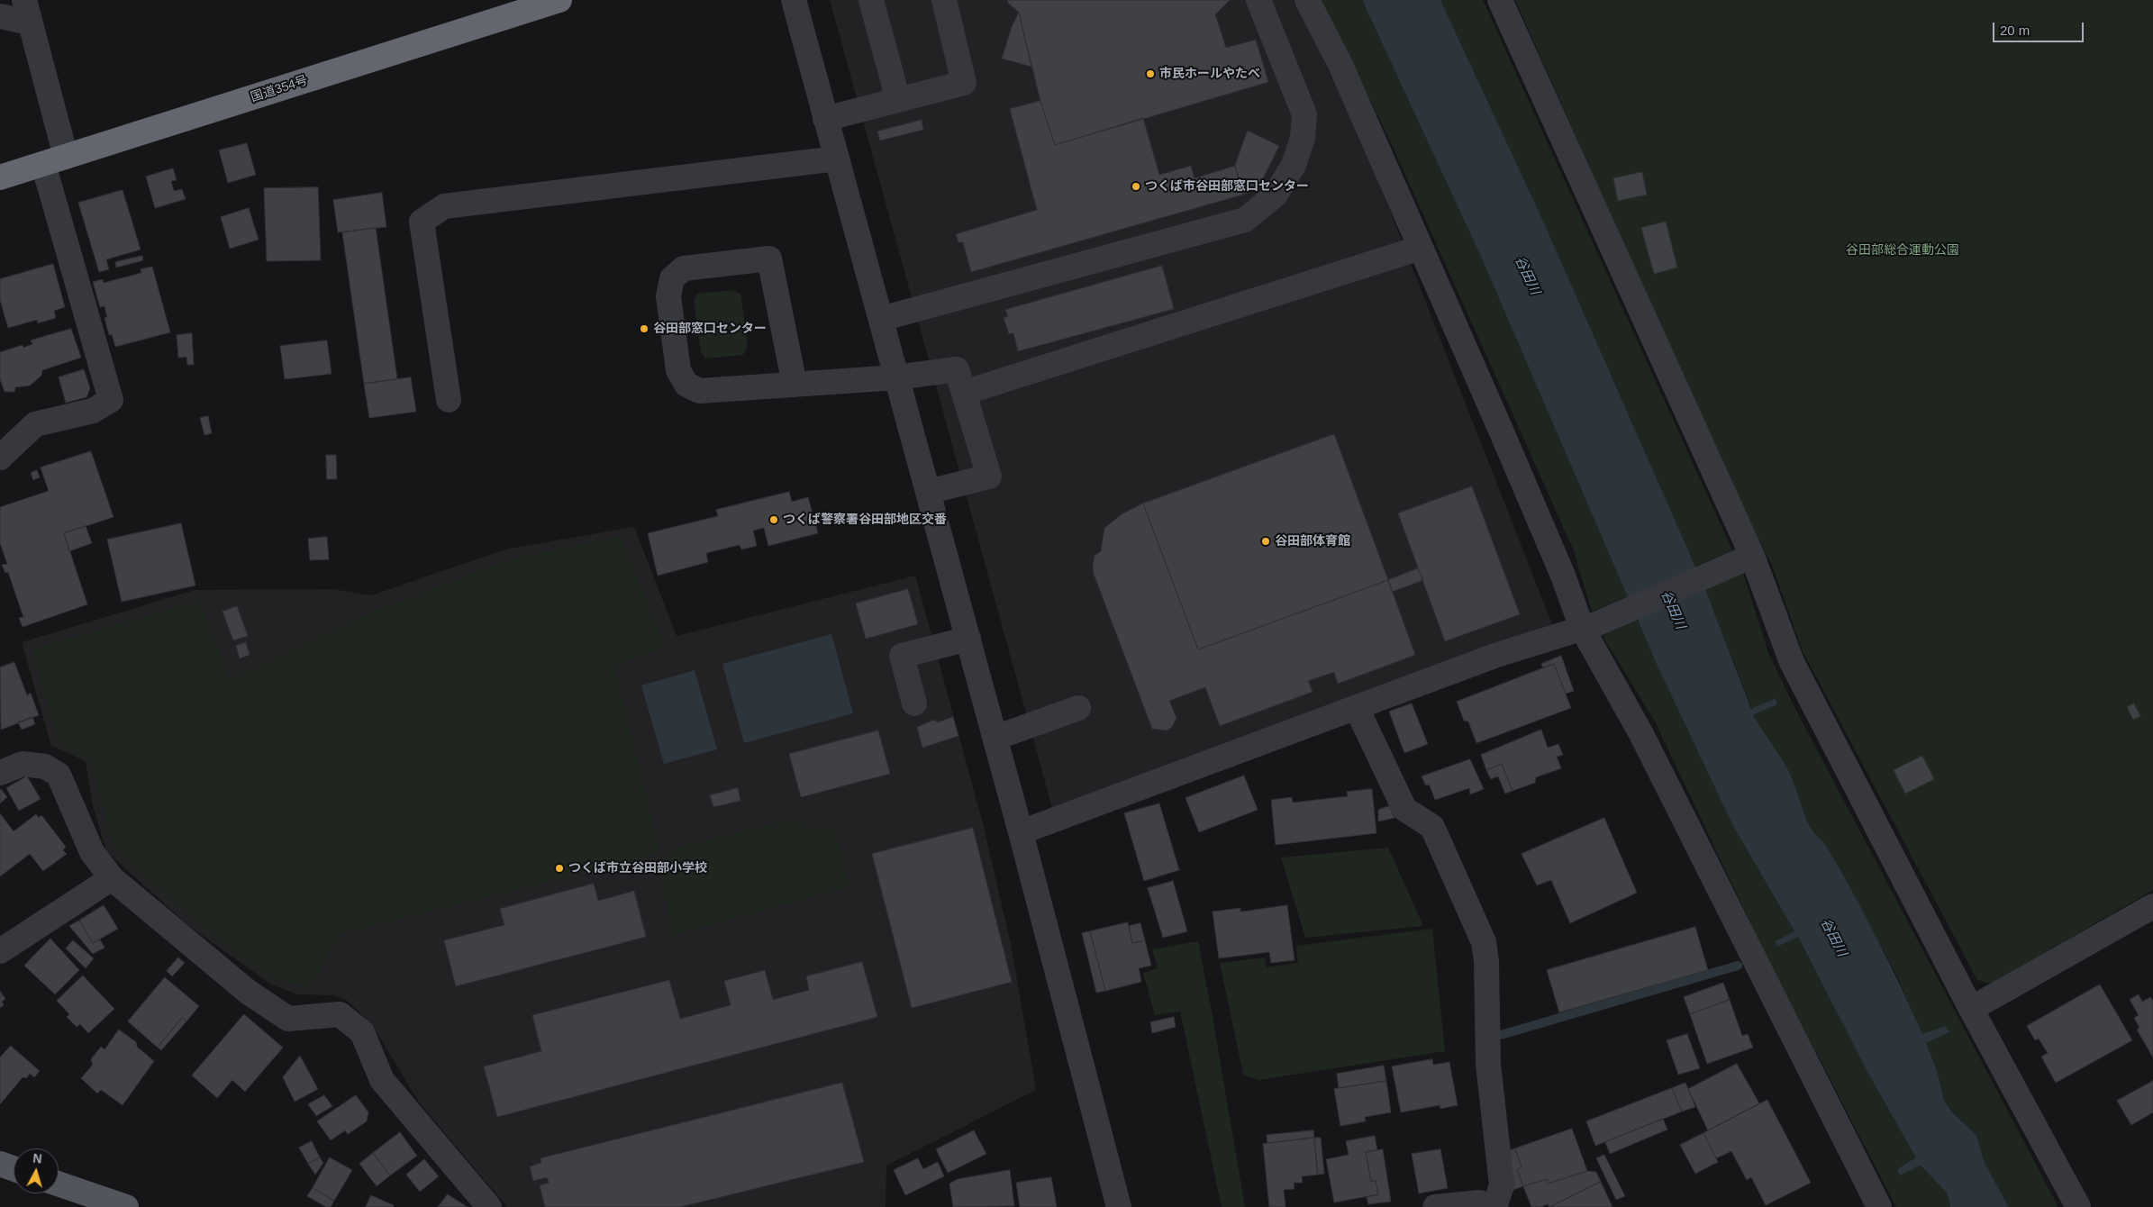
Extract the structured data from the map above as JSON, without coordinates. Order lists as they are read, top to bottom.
{
  "streets": {
    "highway": ["国道354号"]
  },
  "water": ["谷田川"],
  "parks": ["谷田部総合運動公園"],
  "places": [
    "市民ホールやたべ",
    "つくば市谷田部窓口センター",
    "谷田部窓口センター",
    "つくば警察署谷田部地区交番",
    "谷田部体育館",
    "つくば市立谷田部小学校"
  ],
  "scale_bar": "20 m",
  "north": "top"
}
